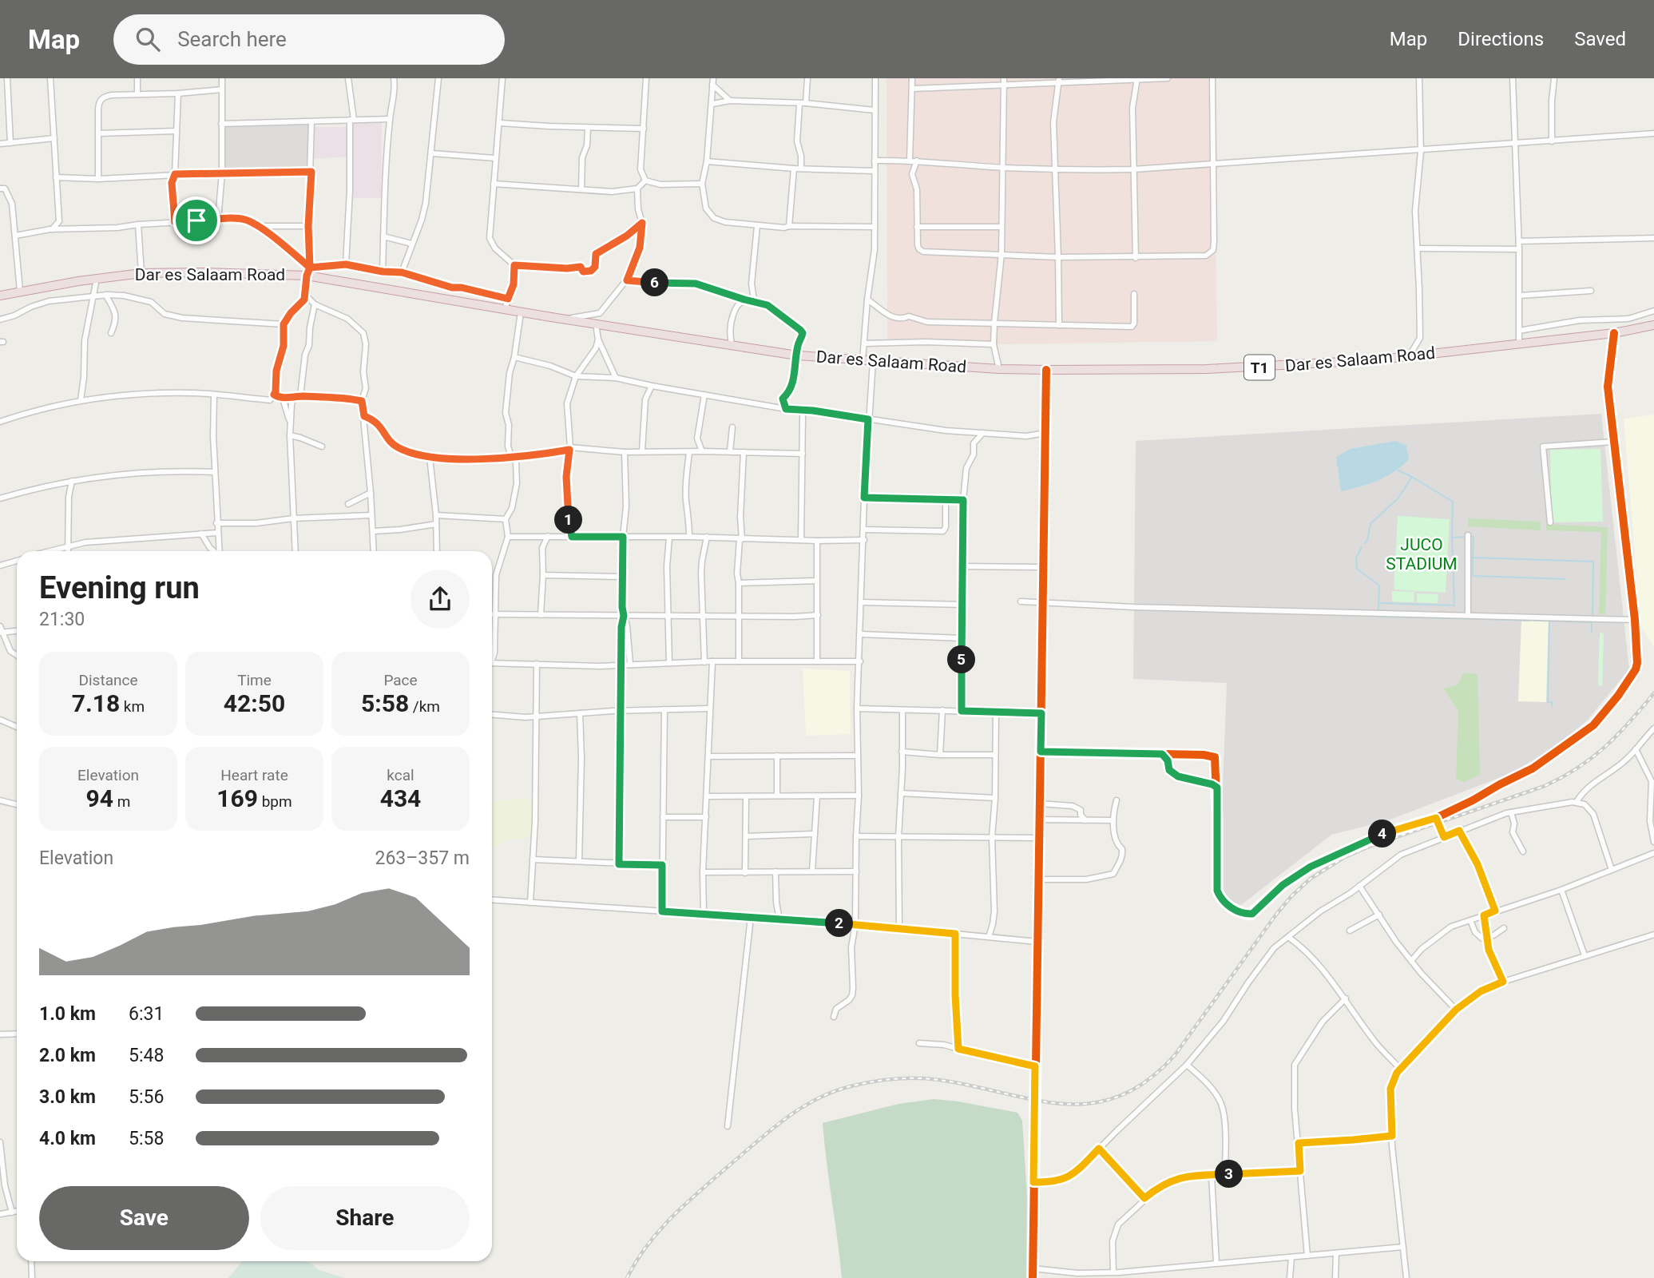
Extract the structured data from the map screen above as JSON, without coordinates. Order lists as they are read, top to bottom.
{
  "streets": {
    "highway": ["Dar es Salaam Road", "T1"]
  },
  "parks": ["JUCO STADIUM"],
  "page": {
    "header": "Map",
    "search": "Search here",
    "nav": ["Map", "Directions", "Saved"],
    "pins": [
      "6",
      "1",
      "5",
      "4",
      "2",
      "3"
    ],
    "heading": ["Evening run", "21:30"],
    "stats": [
      ["Distance", "7.18 km"],
      ["Time", "42:50"],
      ["Pace", "5:58 /km"],
      ["Elevation", "94 m"],
      ["Heart rate", "169 bpm"],
      ["kcal", "434"]
    ],
    "chart": ["Elevation", "263–357 m"],
    "list": [
      {
        "name": "1.0 km",
        "note": "6:31"
      },
      {
        "name": "2.0 km",
        "note": "5:48"
      },
      {
        "name": "3.0 km",
        "note": "5:56"
      },
      {
        "name": "4.0 km",
        "note": "5:58"
      }
    ],
    "buttons": ["Save", "Share"]
  }
}
